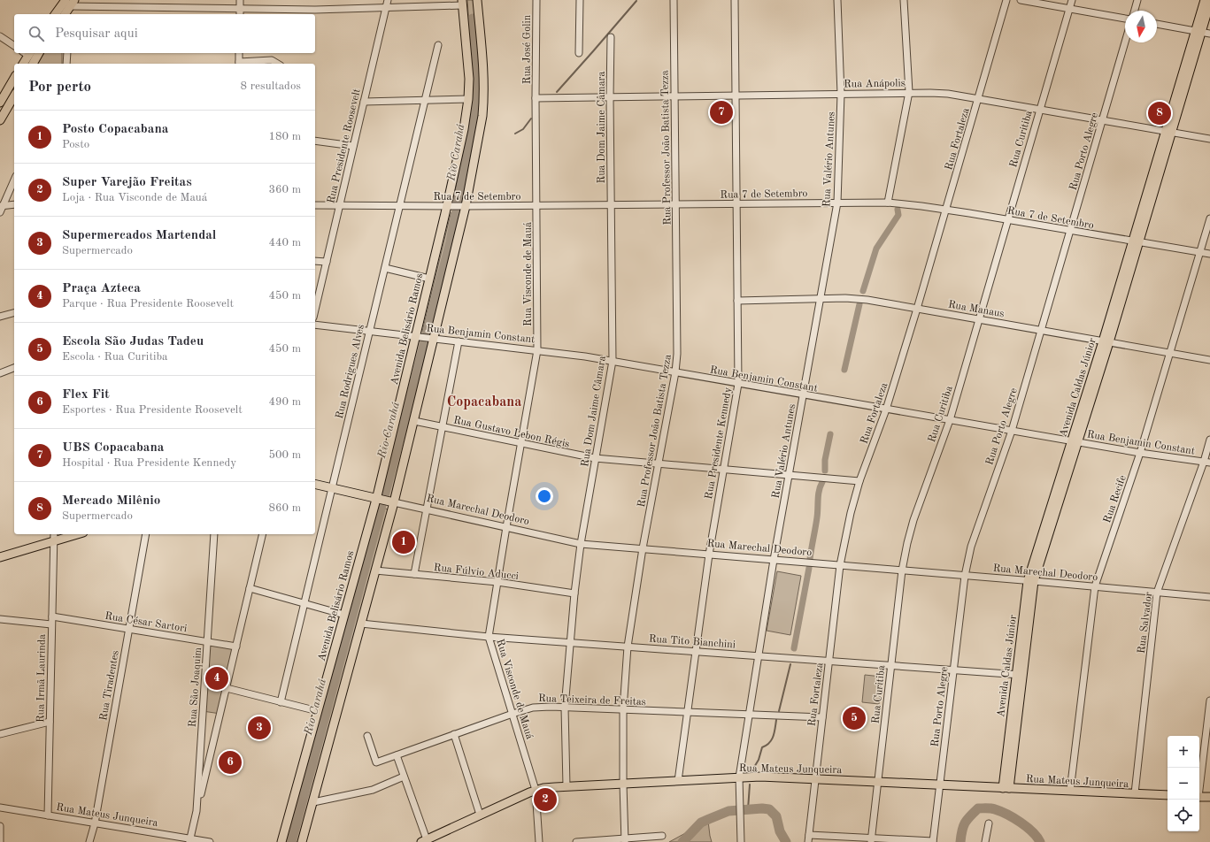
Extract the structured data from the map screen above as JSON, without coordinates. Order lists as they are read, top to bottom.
{
  "streets": {
    "main road": [
      "Avenida Belisário Ramos",
      "Avenida Caldas Júnior",
      "Rua Marechal Deodoro",
      "Rua Mateus Junqueira"
    ],
    "street": [
      "Rua José Golin",
      "Rua Anápolis",
      "Rua Dom Jaime Câmara",
      "Rua Fortaleza",
      "Rua Curitiba",
      "Rua Presidente Roosevelt",
      "Rua Professor João Batista Tezza",
      "Rua Porto Alegre",
      "Rua Valério Antunes",
      "Rua 7 de Setembro",
      "Rua Visconde de Mauá",
      "Rua Manaus",
      "Rua Benjamin Constant",
      "Rua Rodrigues Alves",
      "Rua Gustavo Lebon Régis",
      "Rua Presidente Kennedy",
      "Rua Recife",
      "Rua Fúlvio Aducci",
      "Rua César Sartori",
      "Rua Salvador",
      "Rua Tito Bianchini",
      "Rua Irmã Laurinda",
      "Rua Tiradentes",
      "Rua São Joaquim",
      "Rua Teixeira de Freitas"
    ]
  },
  "crossings": [
    ["Rua José Golin", "Rua Anápolis"],
    ["Rua José Golin", "Rua Visconde de Mauá"],
    ["Rua Anápolis", "Rua Dom Jaime Câmara"],
    ["Rua Anápolis", "Rua Fortaleza"],
    ["Rua Anápolis", "Rua Curitiba"],
    ["Rua Anápolis", "Rua Professor João Batista Tezza"],
    ["Rua Anápolis", "Rua Porto Alegre"],
    ["Rua Anápolis", "Rua Valério Antunes"],
    ["Rua Anápolis", "Rua Visconde de Mauá"],
    ["Rua Anápolis", "Avenida Caldas Júnior"],
    ["Rua Anápolis", "Rua Presidente Kennedy"],
    ["Rua Dom Jaime Câmara", "Rua 7 de Setembro"],
    ["Rua Dom Jaime Câmara", "Rua Benjamin Constant"],
    ["Rua Dom Jaime Câmara", "Rua Gustavo Lebon Régis"],
    ["Rua Dom Jaime Câmara", "Rua Marechal Deodoro"],
    ["Rua Dom Jaime Câmara", "Rua Fúlvio Aducci"],
    ["Rua Dom Jaime Câmara", "Rua Tito Bianchini"],
    ["Rua Dom Jaime Câmara", "Rua Teixeira de Freitas"],
    ["Rua Dom Jaime Câmara", "Rua Mateus Junqueira"],
    ["Rua Fortaleza", "Rua 7 de Setembro"],
    ["Rua Fortaleza", "Rua Manaus"],
    ["Rua Fortaleza", "Rua Benjamin Constant"],
    ["Rua Fortaleza", "Rua Gustavo Lebon Régis"],
    ["Rua Fortaleza", "Rua Marechal Deodoro"],
    ["Rua Fortaleza", "Rua Tito Bianchini"],
    ["Rua Fortaleza", "Rua Teixeira de Freitas"],
    ["Rua Fortaleza", "Rua Mateus Junqueira"],
    ["Rua Curitiba", "Rua 7 de Setembro"],
    ["Rua Curitiba", "Rua Manaus"],
    ["Rua Curitiba", "Rua Benjamin Constant"],
    ["Rua Curitiba", "Rua Marechal Deodoro"],
    ["Rua Curitiba", "Rua Tito Bianchini"],
    ["Rua Curitiba", "Rua Mateus Junqueira"],
    ["Rua Presidente Roosevelt", "Rua 7 de Setembro"],
    ["Rua Professor João Batista Tezza", "Rua 7 de Setembro"],
    ["Rua Professor João Batista Tezza", "Rua Benjamin Constant"],
    ["Rua Professor João Batista Tezza", "Rua Gustavo Lebon Régis"],
    ["Rua Professor João Batista Tezza", "Rua Marechal Deodoro"],
    ["Rua Professor João Batista Tezza", "Rua Tito Bianchini"],
    ["Rua Professor João Batista Tezza", "Rua Teixeira de Freitas"],
    ["Rua Professor João Batista Tezza", "Rua Mateus Junqueira"],
    ["Rua Porto Alegre", "Rua 7 de Setembro"],
    ["Rua Porto Alegre", "Rua Manaus"],
    ["Rua Porto Alegre", "Rua Benjamin Constant"],
    ["Rua Porto Alegre", "Rua Marechal Deodoro"],
    ["Rua Porto Alegre", "Rua Tito Bianchini"],
    ["Rua Porto Alegre", "Rua Mateus Junqueira"],
    ["Rua Valério Antunes", "Rua 7 de Setembro"],
    ["Rua Valério Antunes", "Rua Manaus"],
    ["Rua Valério Antunes", "Rua Benjamin Constant"],
    ["Rua Valério Antunes", "Rua Gustavo Lebon Régis"],
    ["Rua Valério Antunes", "Rua Marechal Deodoro"],
    ["Rua Valério Antunes", "Rua Tito Bianchini"],
    ["Rua Valério Antunes", "Rua Teixeira de Freitas"],
    ["Rua Valério Antunes", "Rua Mateus Junqueira"],
    ["Rua 7 de Setembro", "Rua Visconde de Mauá"],
    ["Rua 7 de Setembro", "Avenida Belisário Ramos"],
    ["Rua 7 de Setembro", "Rua Rodrigues Alves"],
    ["Rua 7 de Setembro", "Avenida Caldas Júnior"],
    ["Rua 7 de Setembro", "Rua Presidente Kennedy"],
    ["Rua 7 de Setembro", "Rua Recife"],
    ["Rua Visconde de Mauá", "Rua Benjamin Constant"],
    ["Rua Visconde de Mauá", "Rua Gustavo Lebon Régis"],
    ["Rua Visconde de Mauá", "Rua Marechal Deodoro"],
    ["Rua Visconde de Mauá", "Rua Fúlvio Aducci"],
    ["Rua Visconde de Mauá", "Rua Tito Bianchini"],
    ["Rua Visconde de Mauá", "Rua Teixeira de Freitas"],
    ["Rua Visconde de Mauá", "Rua Mateus Junqueira"],
    ["Rua Manaus", "Avenida Caldas Júnior"],
    ["Rua Manaus", "Rua Presidente Kennedy"],
    ["Rua Manaus", "Rua Recife"],
    ["Avenida Belisário Ramos", "Rua Benjamin Constant"],
    ["Avenida Belisário Ramos", "Rua Marechal Deodoro"],
    ["Rua Benjamin Constant", "Rua Rodrigues Alves"],
    ["Rua Benjamin Constant", "Avenida Caldas Júnior"],
    ["Rua Benjamin Constant", "Rua Presidente Kennedy"],
    ["Rua Benjamin Constant", "Rua Recife"],
    ["Rua Benjamin Constant", "Rua Salvador"],
    ["Rua Rodrigues Alves", "Rua Marechal Deodoro"],
    ["Avenida Caldas Júnior", "Rua Marechal Deodoro"],
    ["Avenida Caldas Júnior", "Rua Tito Bianchini"],
    ["Avenida Caldas Júnior", "Rua Mateus Junqueira"],
    ["Rua Gustavo Lebon Régis", "Rua Presidente Kennedy"],
    ["Rua Presidente Kennedy", "Rua Marechal Deodoro"],
    ["Rua Presidente Kennedy", "Rua Tito Bianchini"],
    ["Rua Presidente Kennedy", "Rua Teixeira de Freitas"],
    ["Rua Presidente Kennedy", "Rua Mateus Junqueira"],
    ["Rua Recife", "Rua Marechal Deodoro"],
    ["Rua Recife", "Rua Mateus Junqueira"],
    ["Rua Marechal Deodoro", "Rua Salvador"],
    ["Rua César Sartori", "Rua Irmã Laurinda"],
    ["Rua César Sartori", "Rua Tiradentes"],
    ["Rua César Sartori", "Rua São Joaquim"],
    ["Rua Salvador", "Rua Mateus Junqueira"],
    ["Rua Irmã Laurinda", "Rua Mateus Junqueira"],
    ["Rua Tiradentes", "Rua Mateus Junqueira"],
    ["Rua São Joaquim", "Rua Mateus Junqueira"]
  ],
  "districts": ["Copacabana"],
  "water": ["Rio Carahá"],
  "north": "bottom",
  "page": {
    "search": "Pesquisar aqui",
    "heading": ["Por perto", "8 resultados"],
    "pins": [
      "7",
      "8",
      "1",
      "4",
      "5",
      "3",
      "6",
      "2"
    ],
    "list": [
      {
        "mark": "1",
        "name": "Posto Copacabana",
        "note": "Posto",
        "value": "180 m"
      },
      {
        "mark": "2",
        "name": "Super Varejão Freitas",
        "note": "Loja · Rua Visconde de Mauá",
        "value": "360 m"
      },
      {
        "mark": "3",
        "name": "Supermercados Martendal",
        "note": "Supermercado",
        "value": "440 m"
      },
      {
        "mark": "4",
        "name": "Praça Azteca",
        "note": "Parque · Rua Presidente Roosevelt",
        "value": "450 m"
      },
      {
        "mark": "5",
        "name": "Escola São Judas Tadeu",
        "note": "Escola · Rua Curitiba",
        "value": "450 m"
      },
      {
        "mark": "6",
        "name": "Flex Fit",
        "note": "Esportes · Rua Presidente Roosevelt",
        "value": "490 m"
      },
      {
        "mark": "7",
        "name": "UBS Copacabana",
        "note": "Hospital · Rua Presidente Kennedy",
        "value": "500 m"
      },
      {
        "mark": "8",
        "name": "Mercado Milênio",
        "note": "Supermercado",
        "value": "860 m"
      }
    ],
    "map_buttons": ["+", "−"]
  }
}
